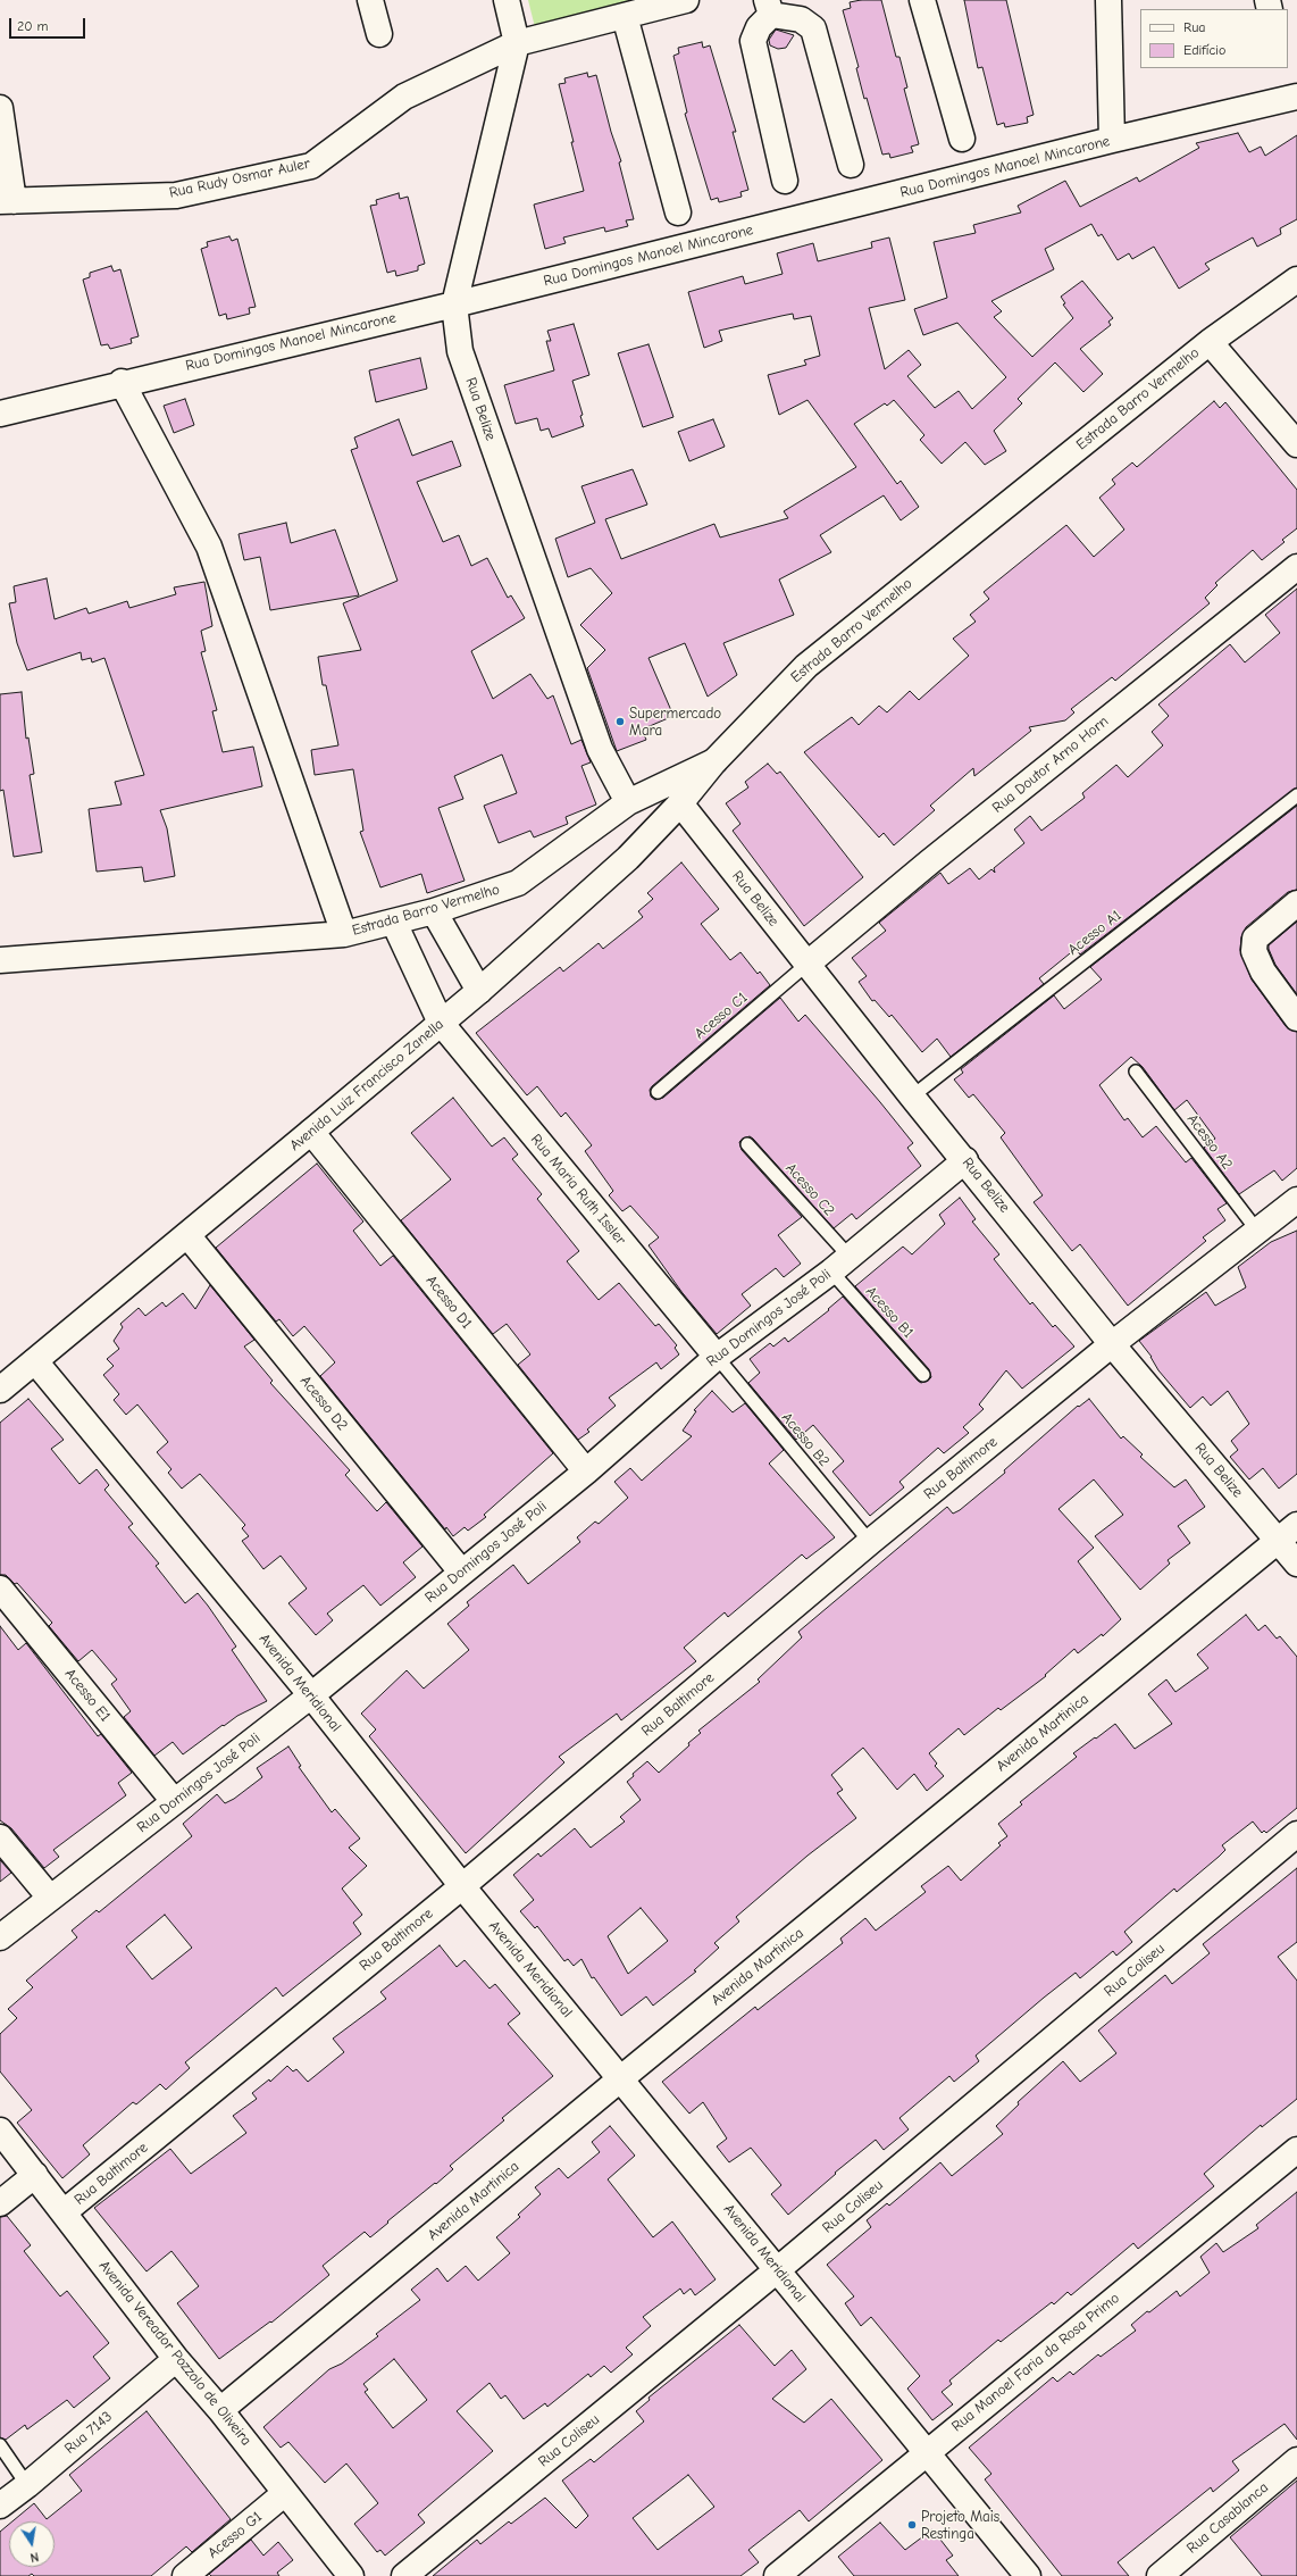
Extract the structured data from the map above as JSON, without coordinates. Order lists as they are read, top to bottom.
{
  "streets": {
    "street": [
      "Rua Domingos Manoel Mincarone",
      "Rua Rudy Osmar Auler",
      "Estrada Barro Vermelho",
      "Rua Belize",
      "Rua Doutor Arno Horn",
      "Avenida Luiz Francisco Zanella",
      "Rua Maria Ruth Issler",
      "Acesso D1",
      "Rua Domingos José Poli",
      "Acesso D2",
      "Rua Baltimore",
      "Avenida Meridional",
      "Acesso E1",
      "Avenida Martinica",
      "Rua Coliseu",
      "Avenida Vereador Pozzolo de Oliveira",
      "Rua Manoel Faria da Rosa Primo",
      "Rua 7143",
      "Rua Casablanca",
      "Acesso G1"
    ],
    "lane": [
      "Acesso A1",
      "Acesso C1",
      "Acesso A2",
      "Acesso C2",
      "Acesso B1",
      "Acesso B2"
    ]
  },
  "crossings": [
    ["Rua Domingos Manoel Mincarone", "Rua Belize"],
    ["Rua Rudy Osmar Auler", "Rua Belize"],
    ["Estrada Barro Vermelho", "Rua Belize"],
    ["Estrada Barro Vermelho", "Avenida Luiz Francisco Zanella"],
    ["Estrada Barro Vermelho", "Rua Maria Ruth Issler"],
    ["Rua Belize", "Rua Doutor Arno Horn"],
    ["Rua Belize", "Acesso A1"],
    ["Rua Belize", "Acesso C1"],
    ["Rua Belize", "Avenida Luiz Francisco Zanella"],
    ["Rua Belize", "Rua Domingos José Poli"],
    ["Rua Belize", "Rua Baltimore"],
    ["Rua Belize", "Avenida Martinica"],
    ["Rua Doutor Arno Horn", "Acesso C1"],
    ["Avenida Luiz Francisco Zanella", "Rua Maria Ruth Issler"],
    ["Avenida Luiz Francisco Zanella", "Acesso D1"],
    ["Avenida Luiz Francisco Zanella", "Acesso D2"],
    ["Avenida Luiz Francisco Zanella", "Avenida Meridional"],
    ["Acesso A2", "Rua Baltimore"],
    ["Rua Maria Ruth Issler", "Rua Domingos José Poli"],
    ["Rua Maria Ruth Issler", "Acesso B2"],
    ["Acesso C2", "Acesso B1"],
    ["Acesso C2", "Rua Domingos José Poli"],
    ["Acesso D1", "Rua Domingos José Poli"],
    ["Acesso B1", "Rua Domingos José Poli"],
    ["Rua Domingos José Poli", "Acesso D2"],
    ["Rua Domingos José Poli", "Acesso B2"],
    ["Rua Domingos José Poli", "Avenida Meridional"],
    ["Rua Domingos José Poli", "Acesso E1"],
    ["Acesso B2", "Rua Baltimore"],
    ["Rua Baltimore", "Avenida Meridional"],
    ["Rua Baltimore", "Avenida Vereador Pozzolo de Oliveira"],
    ["Avenida Meridional", "Avenida Martinica"],
    ["Avenida Meridional", "Rua Coliseu"],
    ["Avenida Meridional", "Rua Manoel Faria da Rosa Primo"],
    ["Avenida Martinica", "Avenida Vereador Pozzolo de Oliveira"],
    ["Avenida Vereador Pozzolo de Oliveira", "Rua 7143"],
    ["Avenida Vereador Pozzolo de Oliveira", "Acesso G1"]
  ],
  "places": ["Supermercado Mara", "Projeto Mais Restinga"],
  "legend": ["Rua", "Edifício"],
  "scale_bar": "20 m",
  "north": "bottom"
}
